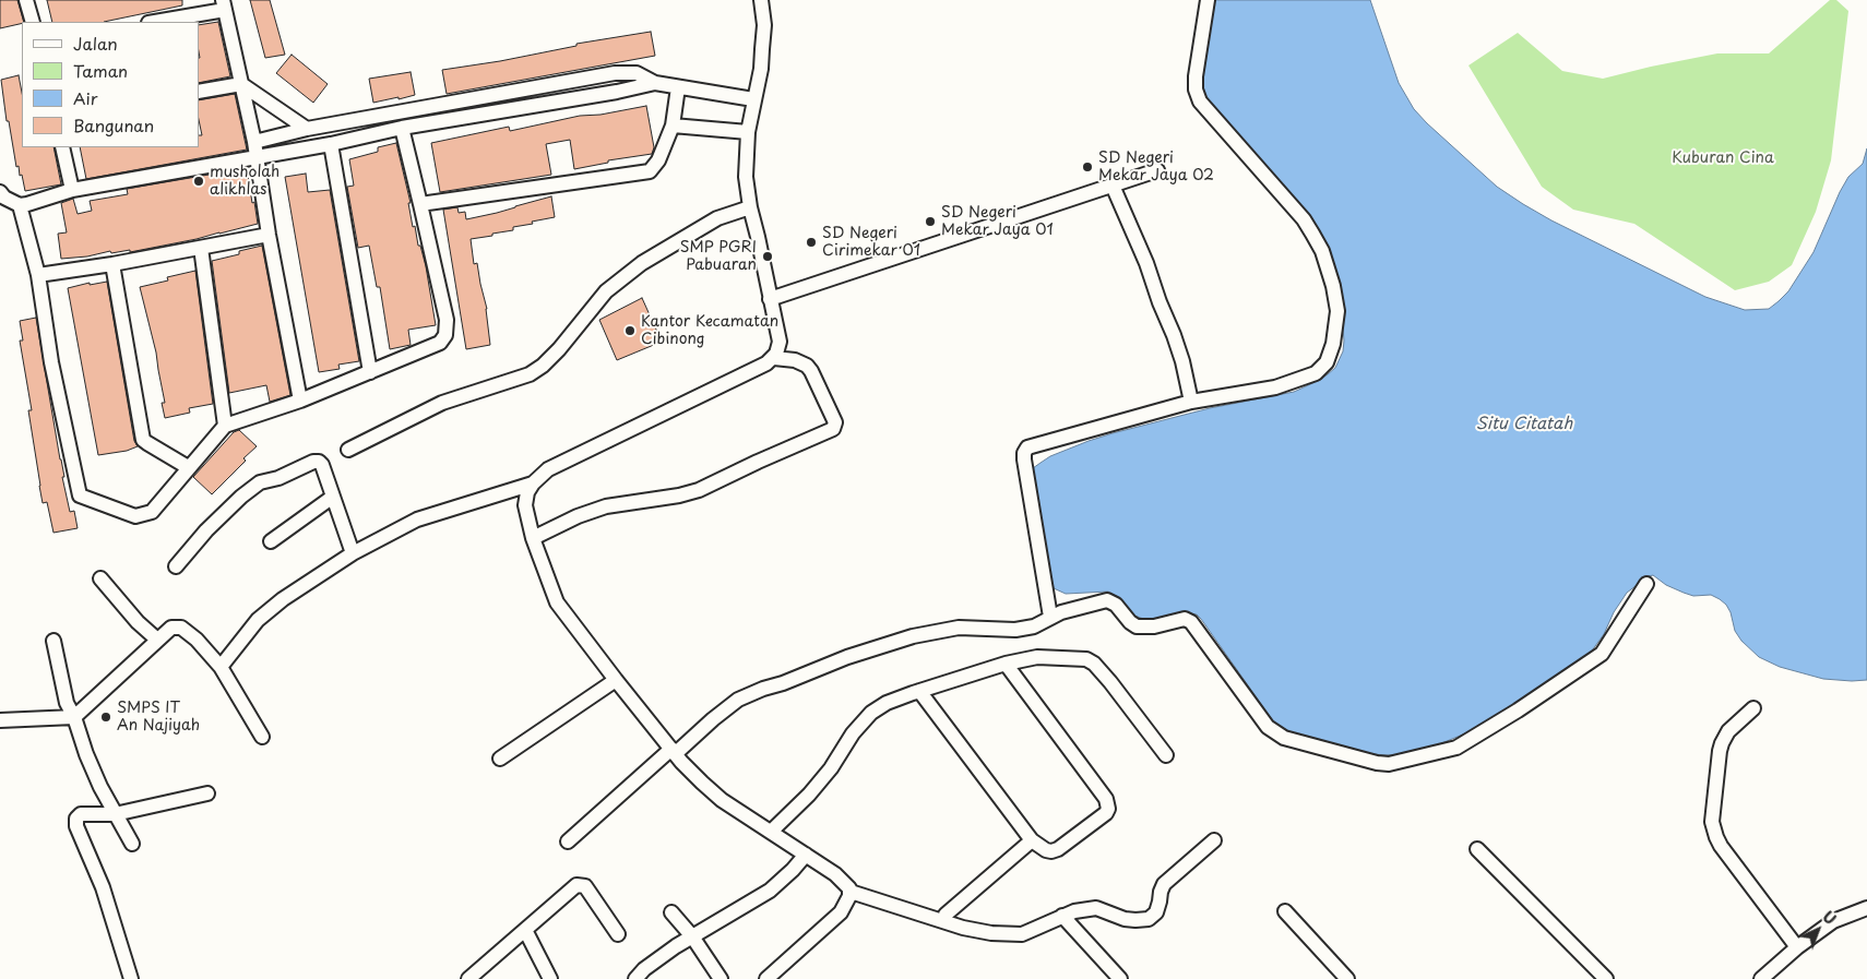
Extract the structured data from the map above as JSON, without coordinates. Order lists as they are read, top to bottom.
{
  "water": ["Situ Citatah"],
  "parks": ["Kuburan Cina"],
  "places": [
    "SD Negeri Mekar Jaya 02",
    "musholah alikhlas",
    "SD Negeri Mekar Jaya 01",
    "SD Negeri Cirimekar 01",
    "SMP PGRI Pabuaran",
    "Kantor Kecamatan Cibinong",
    "SMPS IT An Najiyah"
  ],
  "legend": [
    "Jalan",
    "Taman",
    "Air",
    "Bangunan"
  ],
  "north": "top right"
}
